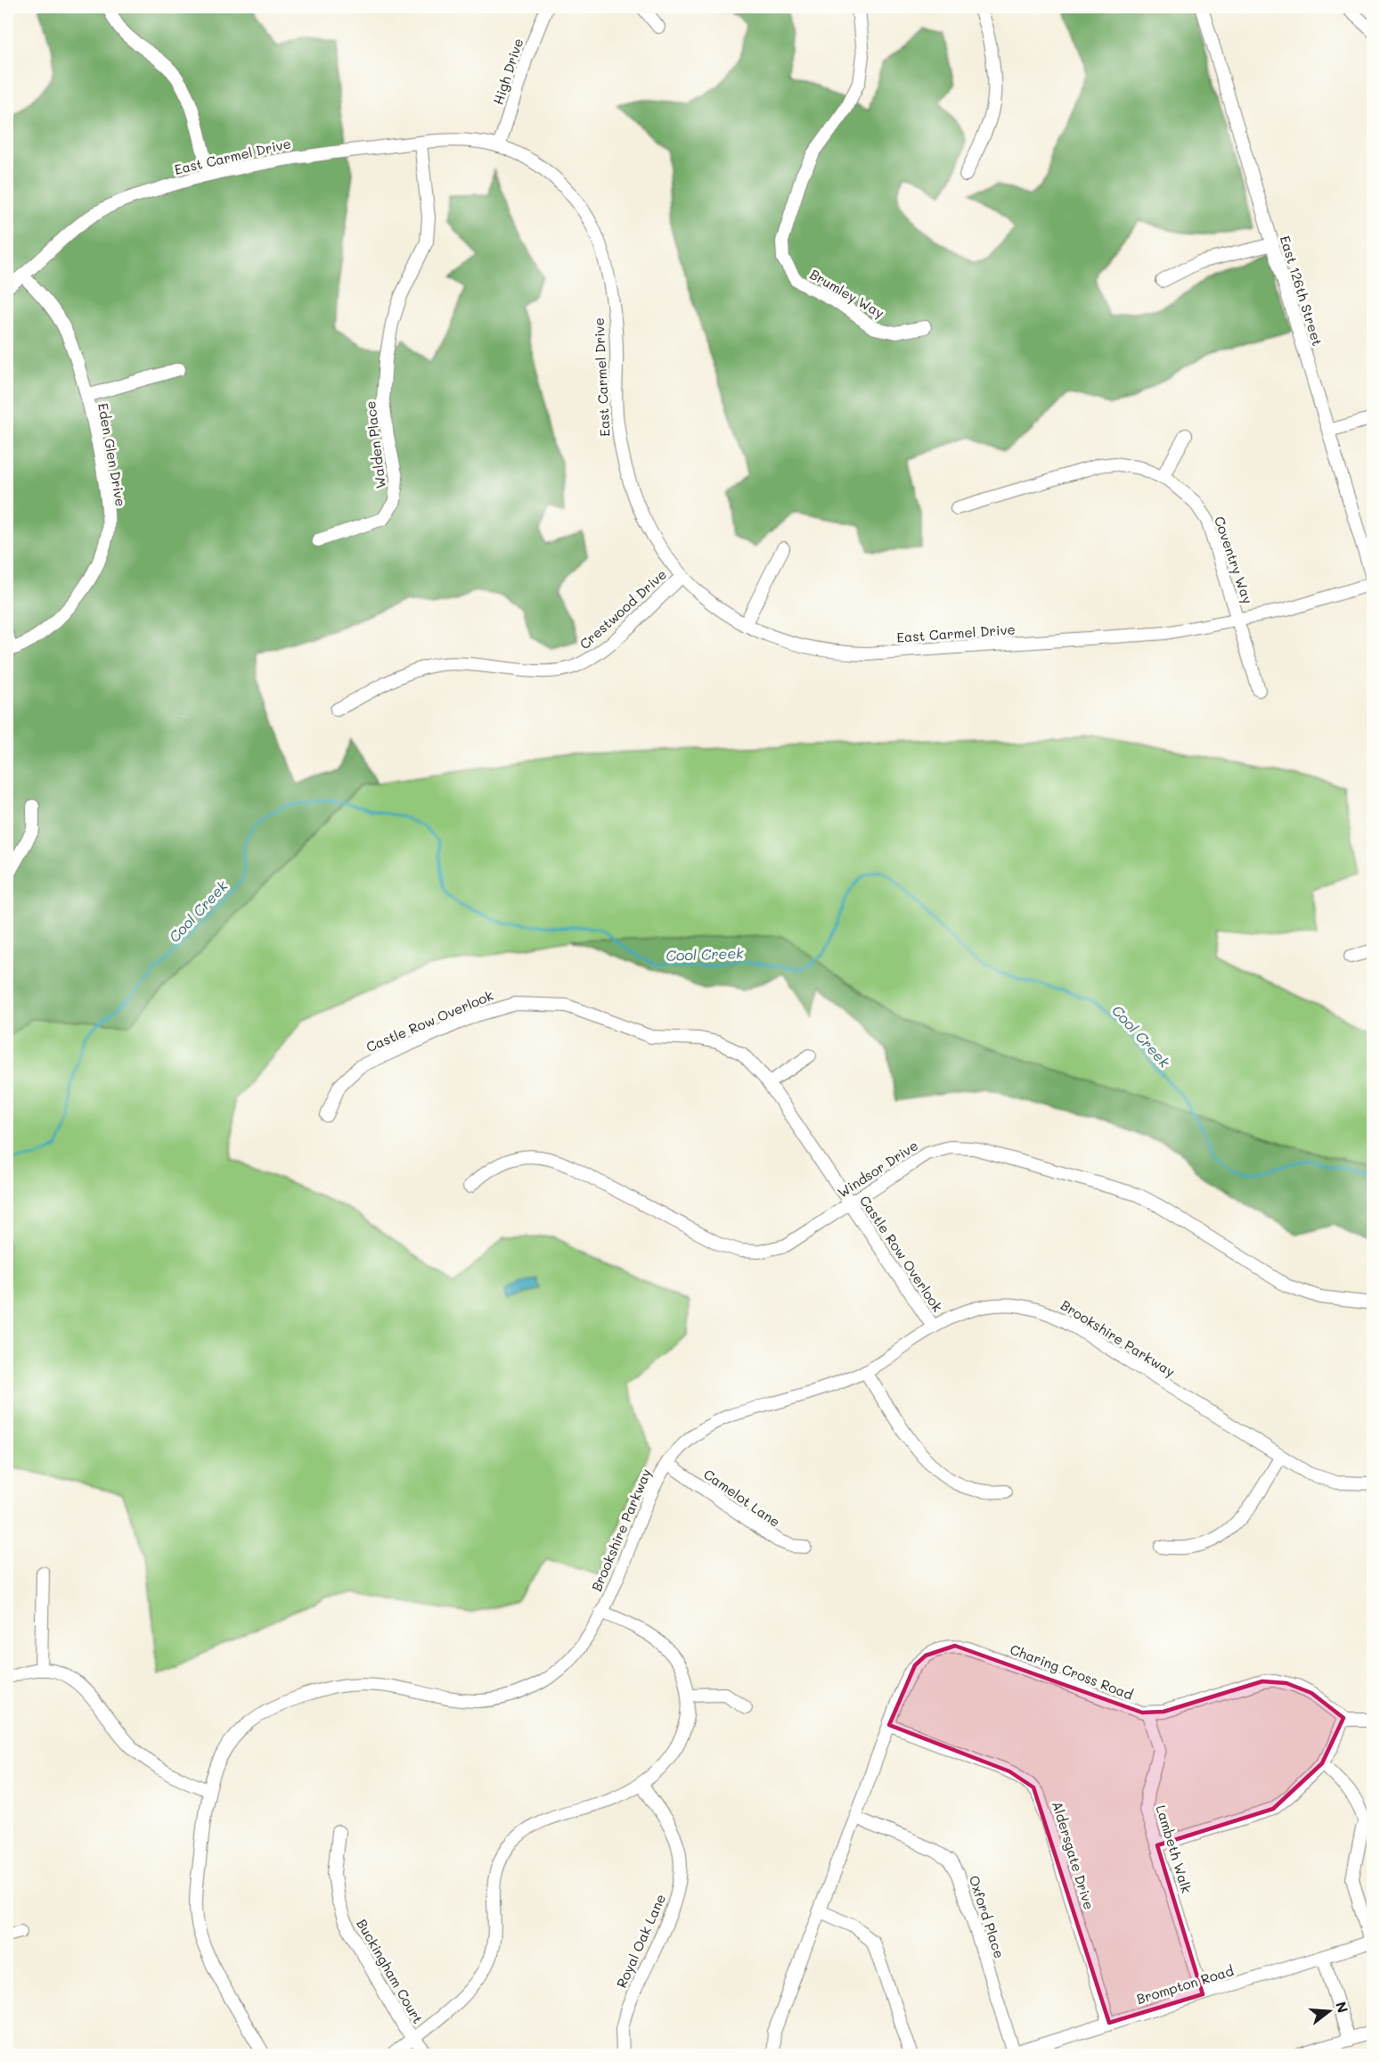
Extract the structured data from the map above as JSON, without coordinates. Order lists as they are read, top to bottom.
{
  "streets": {
    "street": [
      "High Drive",
      "East Carmel Drive",
      "East 126th Street",
      "Brumley Way",
      "Walden Place",
      "Eden Glen Drive",
      "Coventry Way",
      "Crestwood Drive",
      "Castle Row Overlook",
      "Windsor Drive",
      "Brookshire Parkway",
      "Camelot Lane",
      "Charing Cross Road",
      "Lambeth Walk",
      "Aldersgate Drive",
      "Oxford Place",
      "Royal Oak Lane",
      "Buckingham Court",
      "Brompton Road"
    ]
  },
  "crossings": [
    ["High Drive", "East Carmel Drive"],
    ["East Carmel Drive", "East 126th Street"],
    ["East Carmel Drive", "Walden Place"],
    ["East Carmel Drive", "Eden Glen Drive"],
    ["East Carmel Drive", "Coventry Way"],
    ["East Carmel Drive", "Crestwood Drive"],
    ["Castle Row Overlook", "Windsor Drive"],
    ["Castle Row Overlook", "Brookshire Parkway"],
    ["Brookshire Parkway", "Camelot Lane"],
    ["Charing Cross Road", "Lambeth Walk"],
    ["Charing Cross Road", "Aldersgate Drive"],
    ["Charing Cross Road", "Oxford Place"],
    ["Lambeth Walk", "Brompton Road"],
    ["Aldersgate Drive", "Brompton Road"],
    ["Oxford Place", "Brompton Road"]
  ],
  "water": ["Cool Creek"],
  "north": "right"
}
